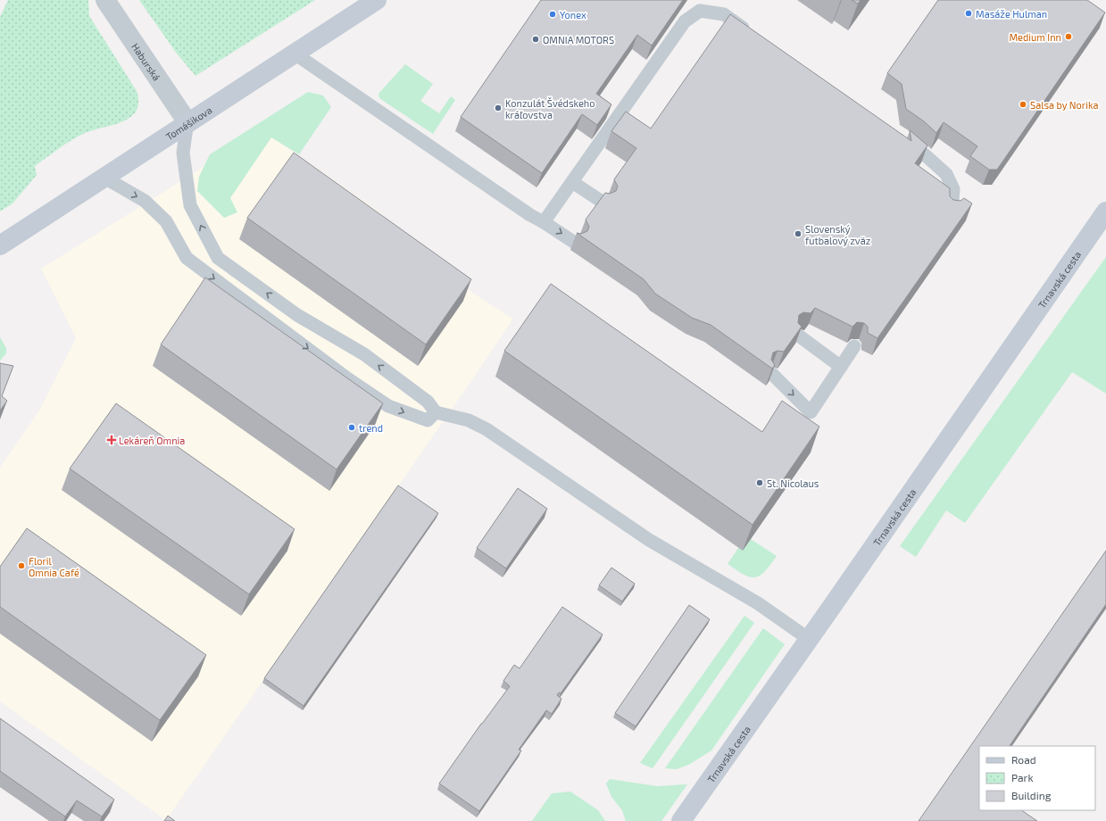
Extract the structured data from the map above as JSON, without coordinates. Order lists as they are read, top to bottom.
{
  "streets": {
    "main road": ["Tomášikova", "Trnavská cesta"],
    "street": ["Haburská"]
  },
  "crossings": [
    ["Haburská", "Tomášikova"]
  ],
  "places": {
    "other": [
      "Masáže Hulman",
      "Yonex",
      "Medium Inn",
      "OMNIA MOTORS",
      "Salsa by Norika",
      "Konzulát Švédskeho kráľovstva",
      "Slovenský futbalový zväz",
      "trend",
      "St. Nicolaus",
      "Floril Omnia Café"
    ],
    "health": ["Lekáreň Omnia"]
  },
  "legend": ["Road", "Park", "Building"]
}
